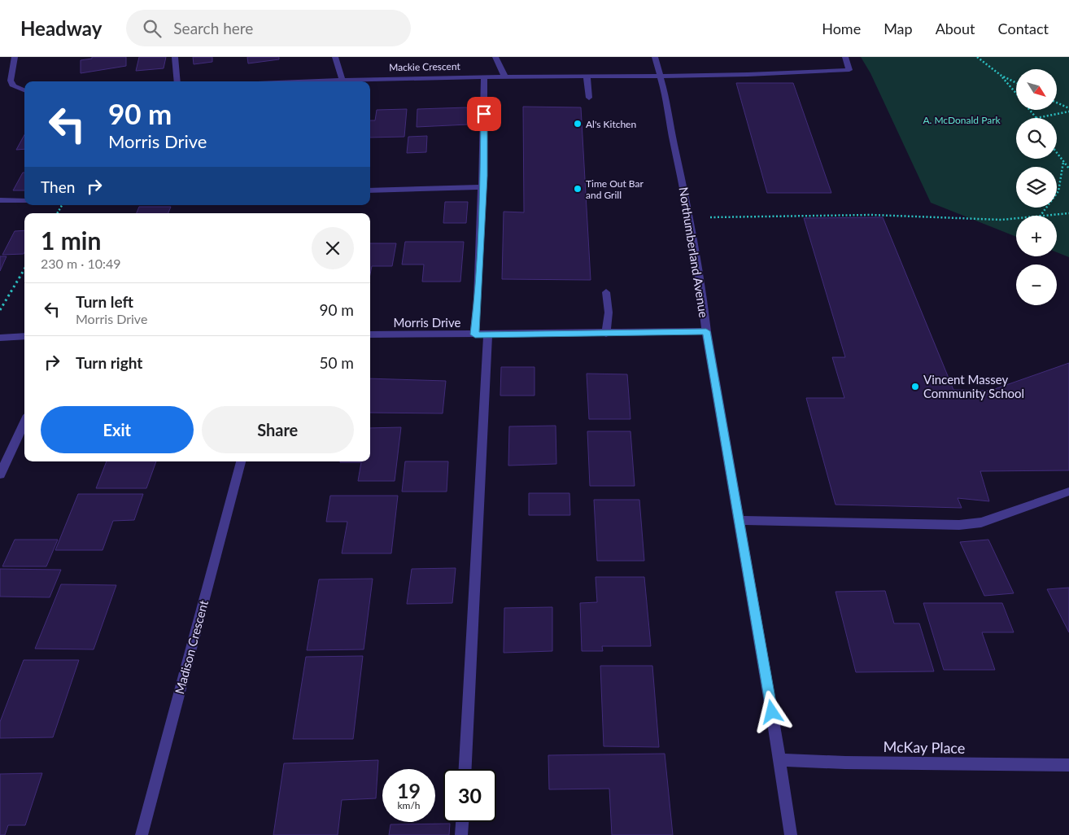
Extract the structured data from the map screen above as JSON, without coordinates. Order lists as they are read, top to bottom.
{
  "streets": {
    "street": [
      "Mackie Crescent",
      "Northumberland Avenue",
      "Morris Drive",
      "Madison Crescent",
      "McKay Place"
    ]
  },
  "crossings": [
    ["Mackie Crescent", "Northumberland Avenue"],
    ["Northumberland Avenue", "Morris Drive"],
    ["Northumberland Avenue", "McKay Place"]
  ],
  "parks": ["A. McDonald Park"],
  "places": ["Al's Kitchen", "Time Out Bar and Grill", "Vincent Massey Community School"],
  "north": "bottom right",
  "page": {
    "header": "Headway",
    "search": "Search here",
    "nav": [
      "Home",
      "Map",
      "About",
      "Contact"
    ],
    "map_buttons": ["+", "−"],
    "turn": ["90 m", "Morris Drive"],
    "then": "Then",
    "heading": ["1 min", "230 m · 10:49"],
    "list": [
      {
        "name": "Turn left",
        "note": "Morris Drive",
        "value": "90 m"
      },
      {
        "name": "Turn right",
        "value": "50 m"
      }
    ],
    "buttons": ["Exit", "Share"],
    "speed": "19 km/h",
    "limit": "30"
  }
}
